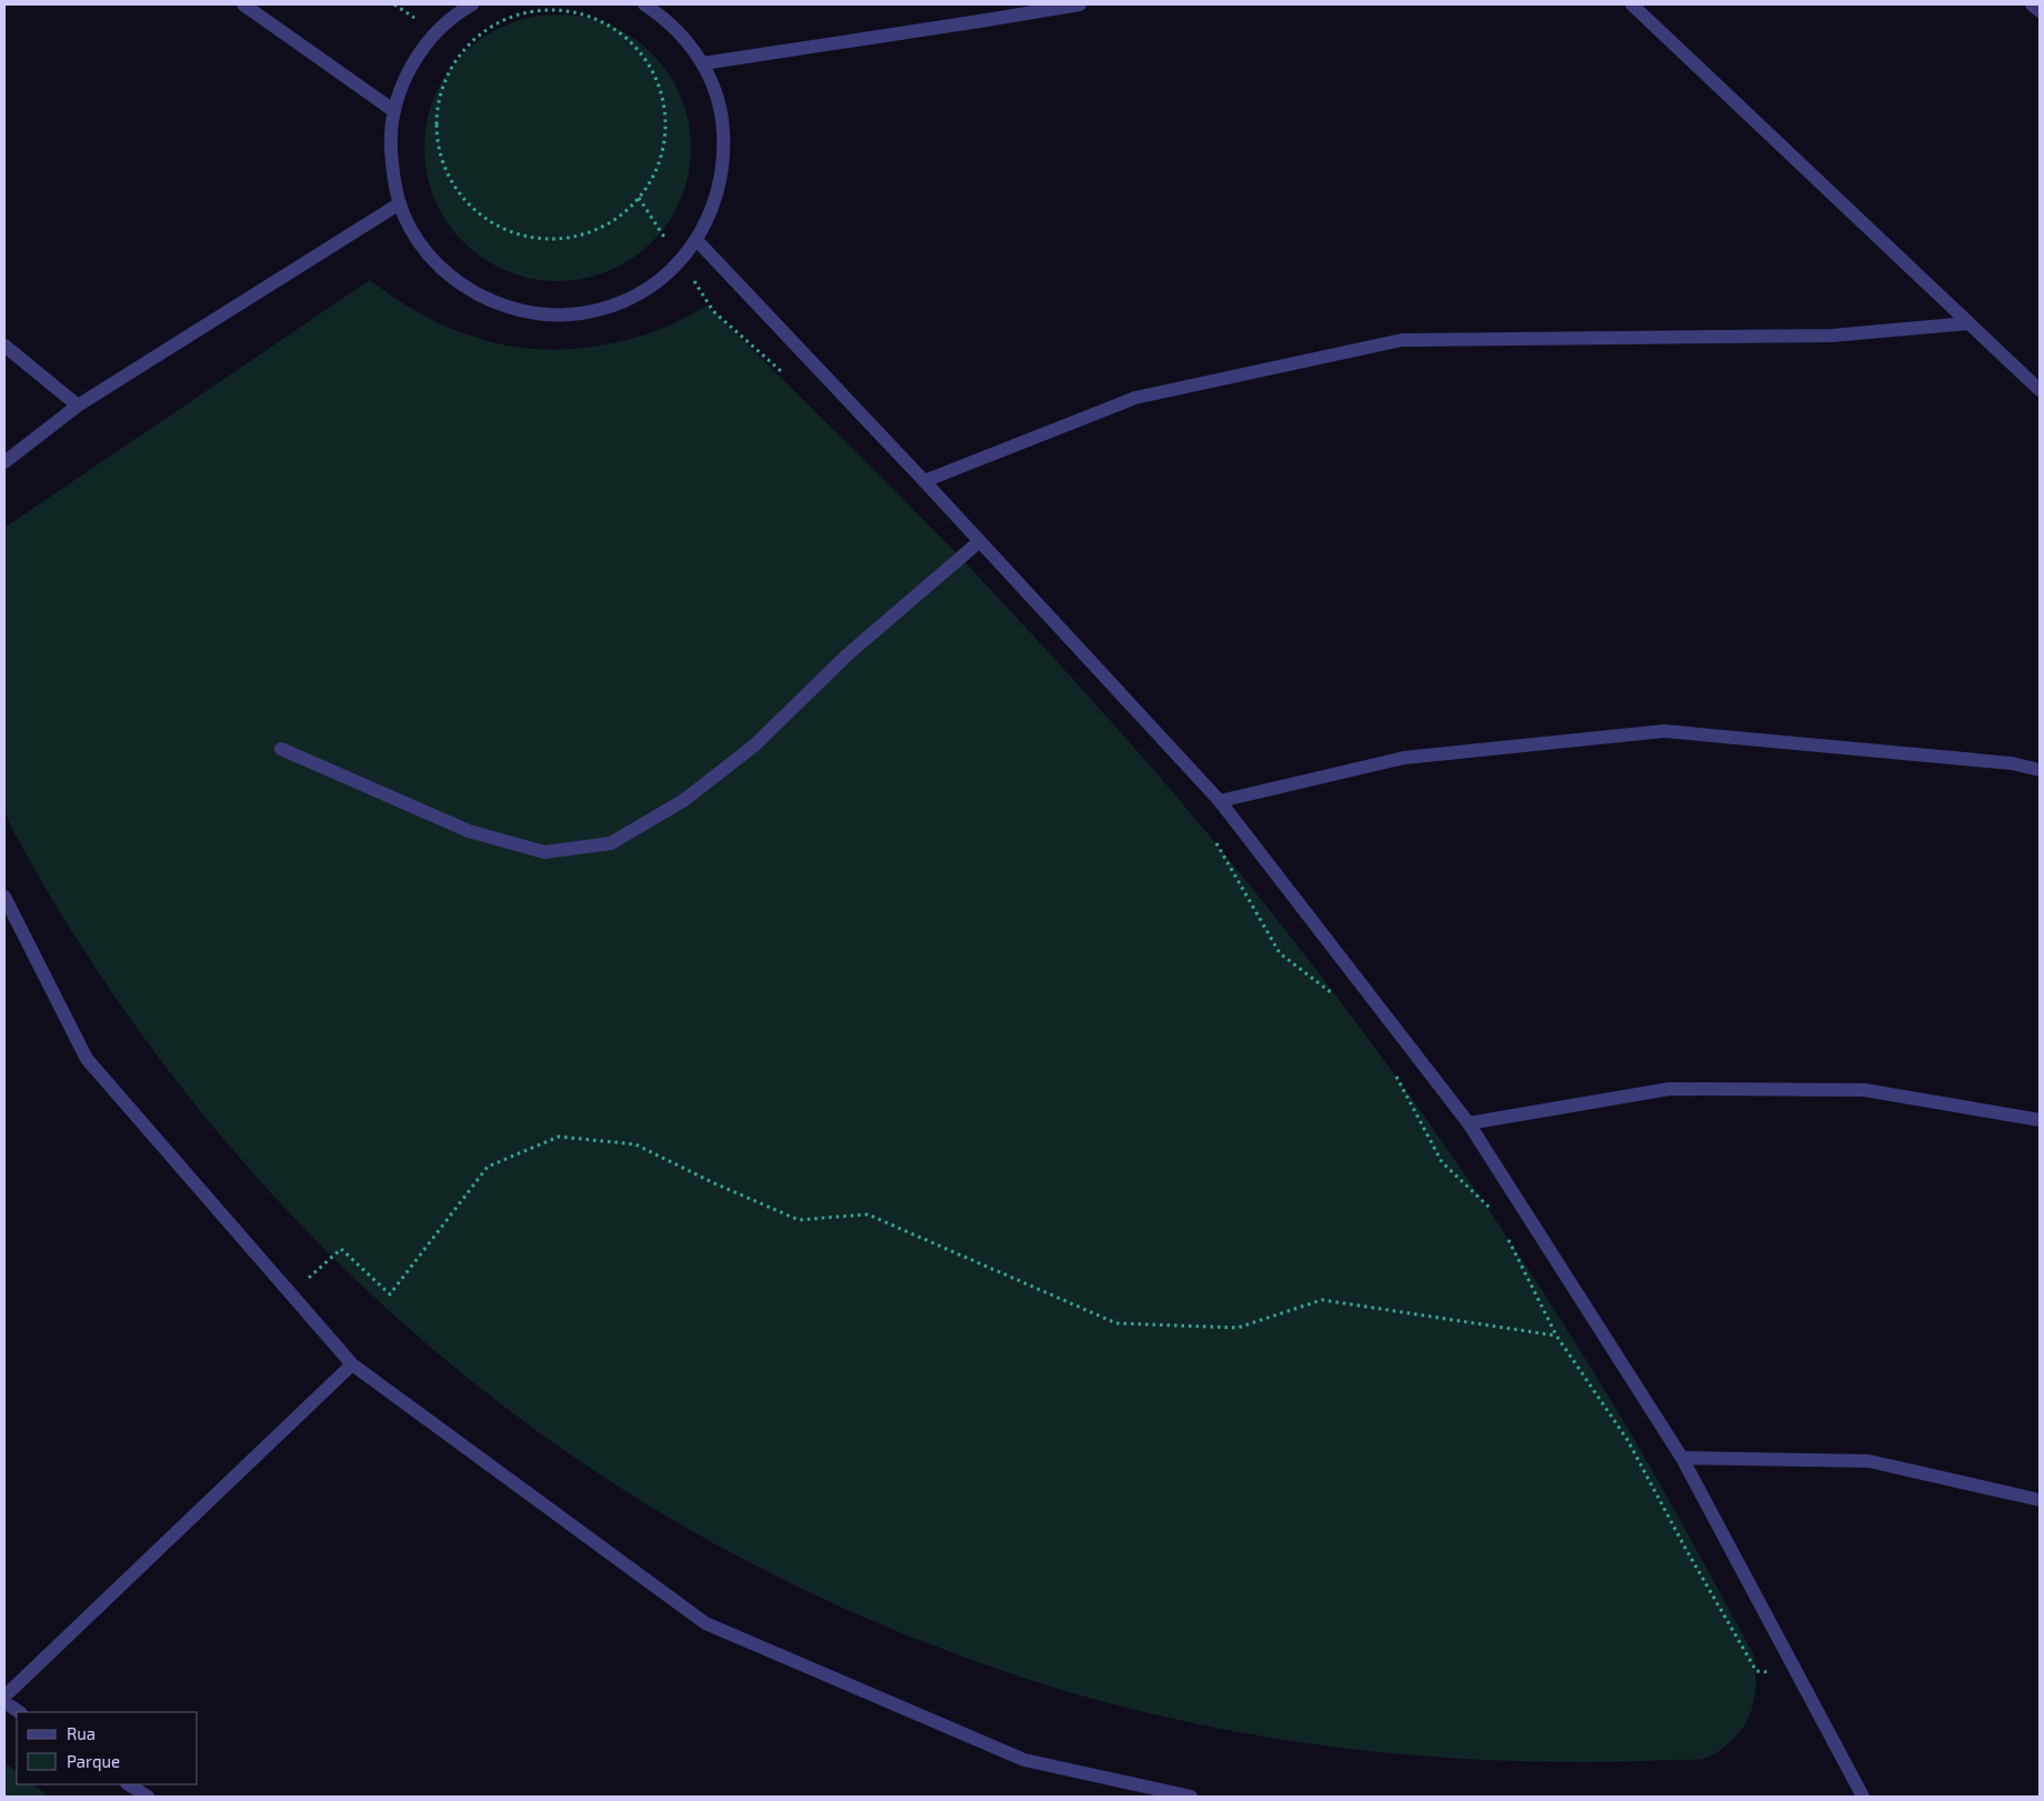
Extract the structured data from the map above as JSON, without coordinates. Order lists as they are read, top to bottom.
{
  "legend": ["Rua", "Parque"]
}
